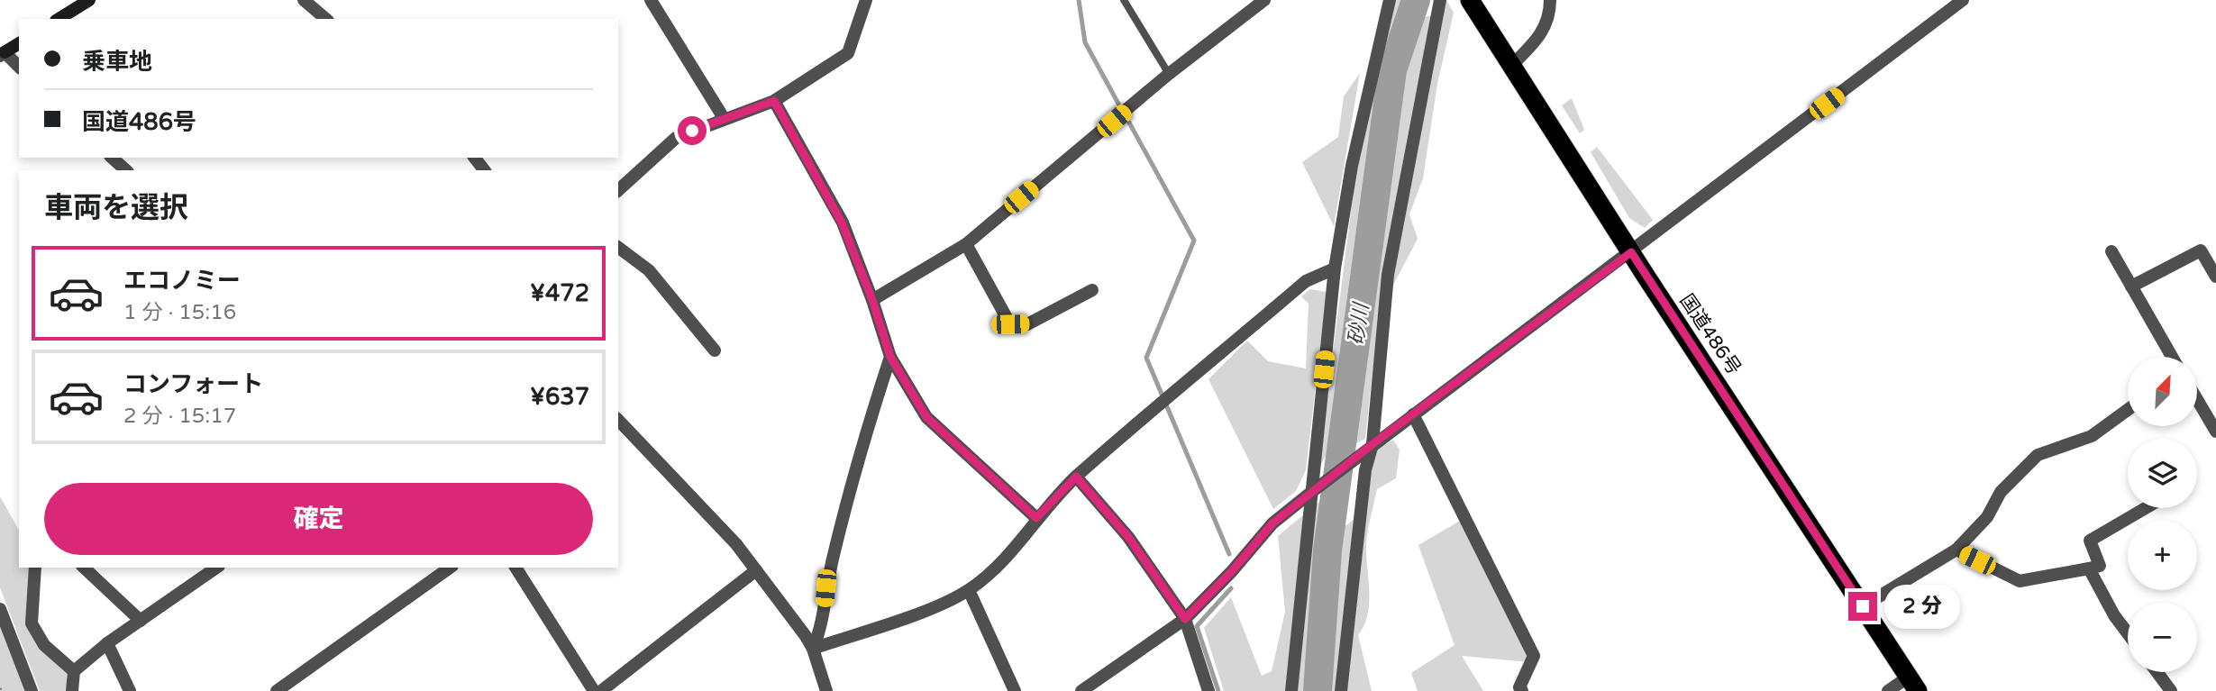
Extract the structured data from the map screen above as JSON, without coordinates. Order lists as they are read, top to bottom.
{
  "streets": {
    "highway": ["国道486号"]
  },
  "water": ["砂川"],
  "north": "top right",
  "page": {
    "banner": ["乗車地", "国道486号"],
    "heading": "車両を選択",
    "list": [
      {
        "name": "エコノミー",
        "note": "1 分 · 15:16",
        "value": "¥472"
      },
      {
        "name": "コンフォート",
        "note": "2 分 · 15:17",
        "value": "¥637"
      }
    ],
    "map_buttons": ["+", "−"],
    "buttons": "確定",
    "bubble": "2 分"
  }
}
